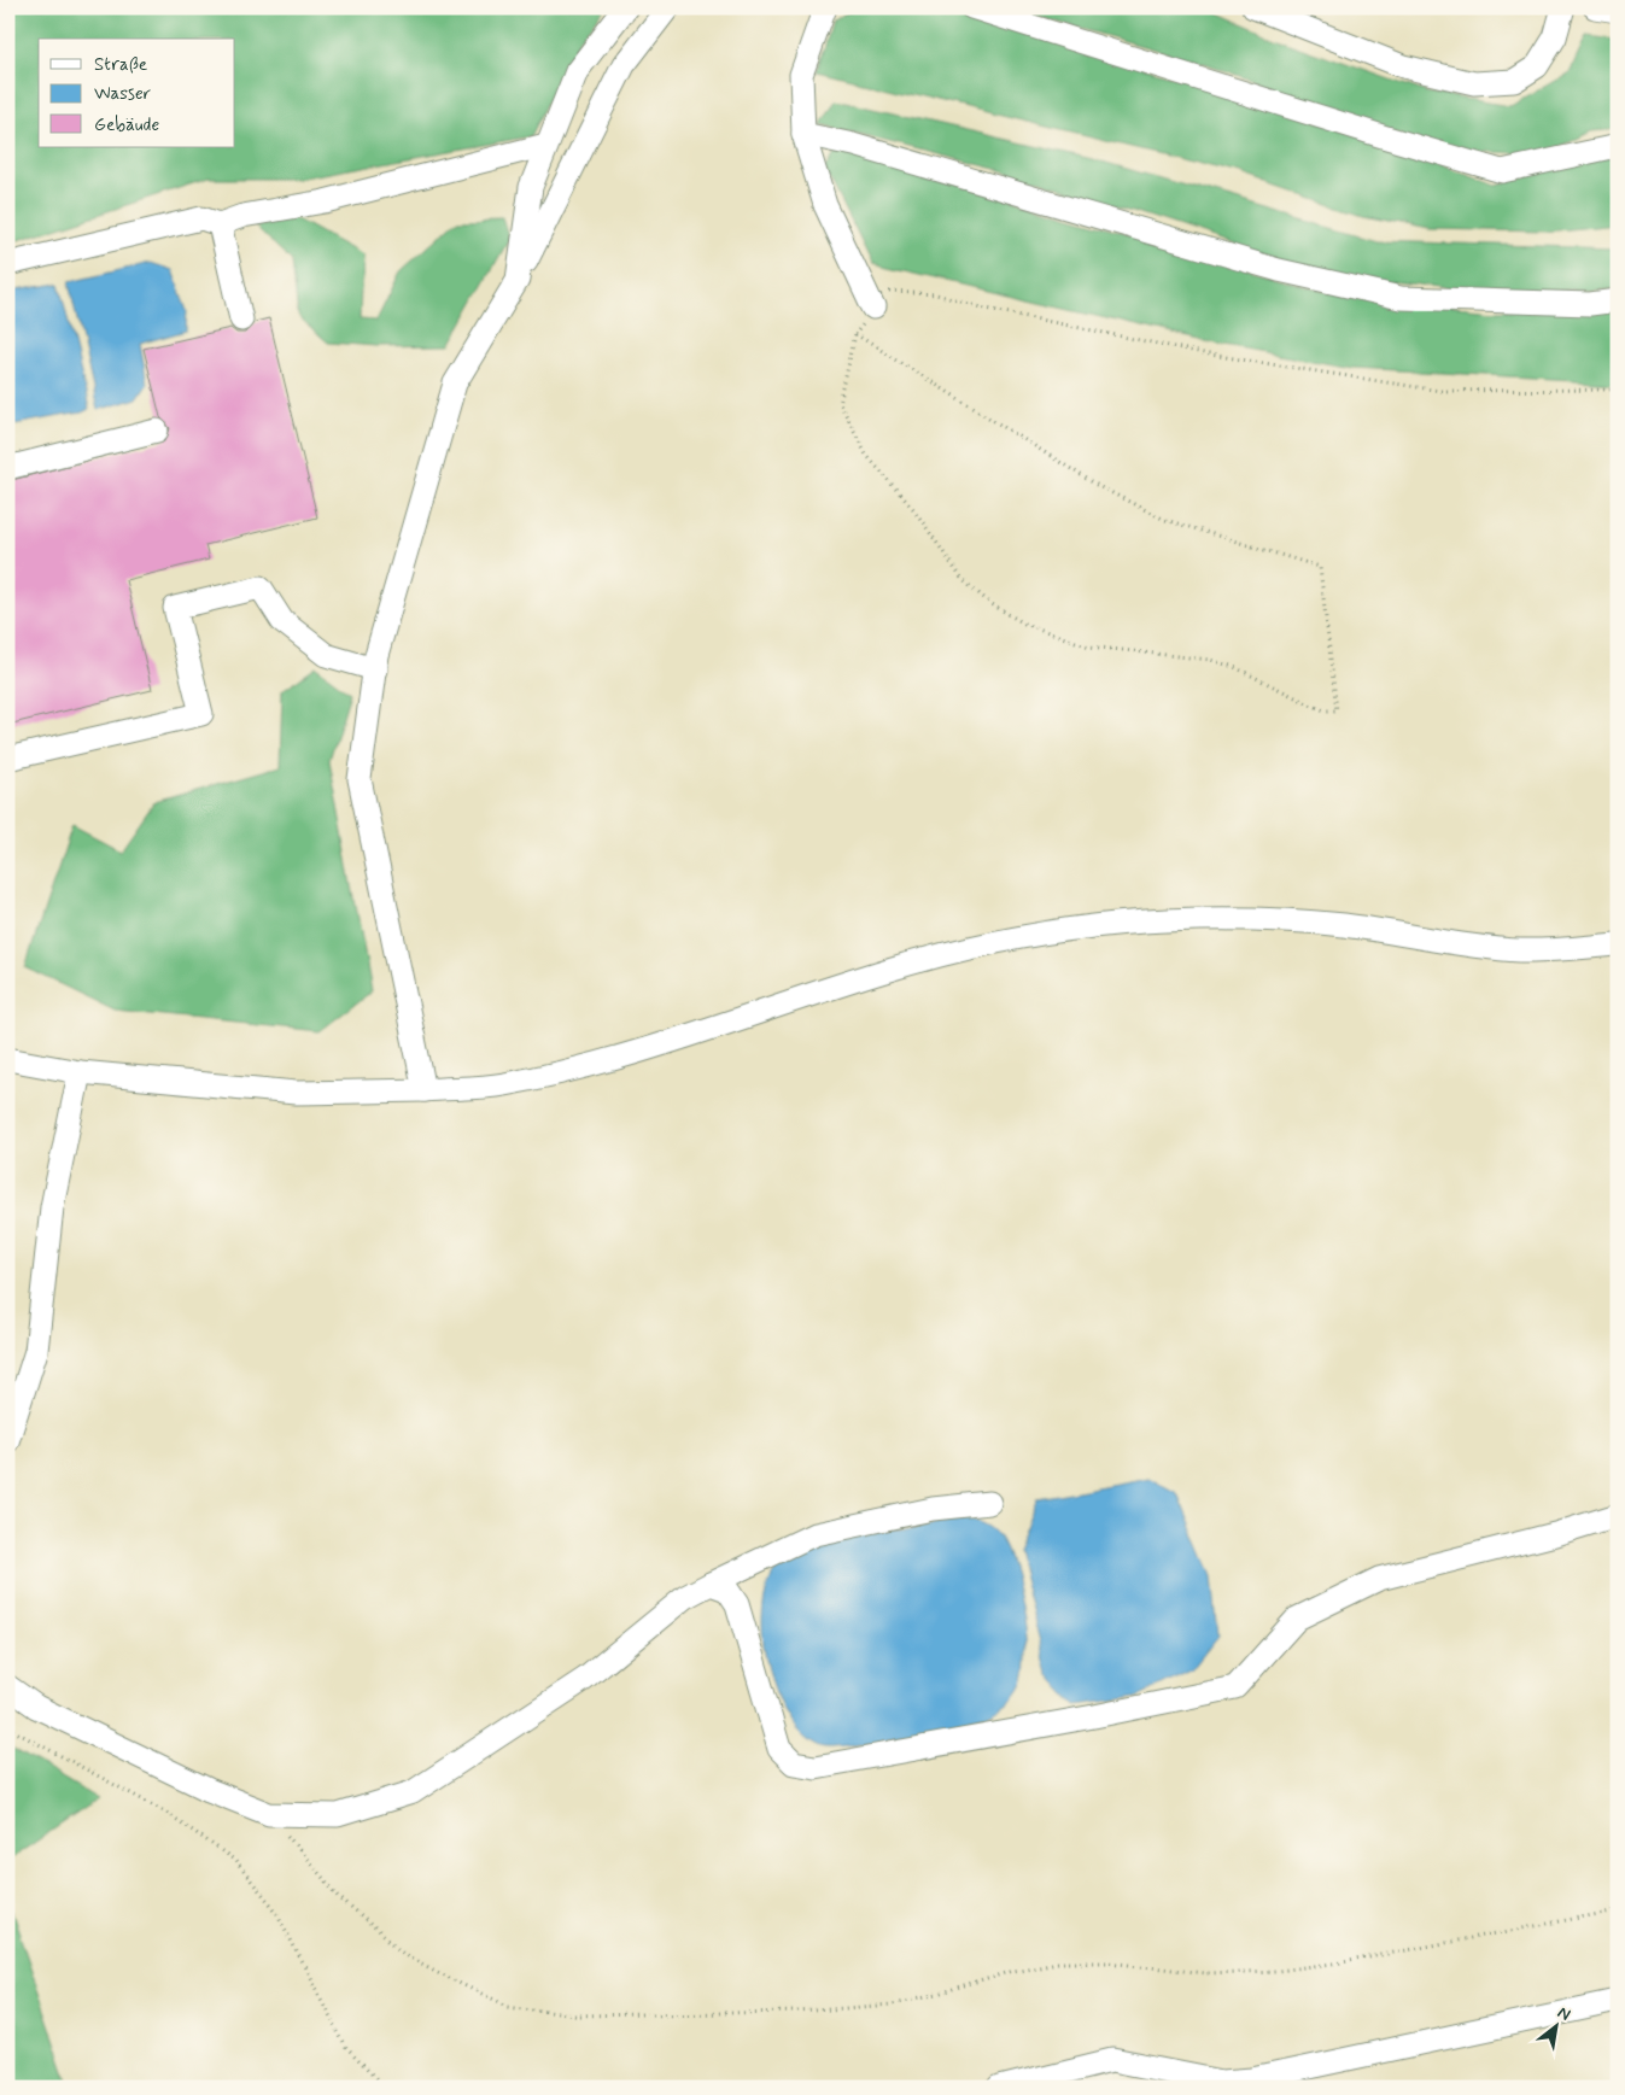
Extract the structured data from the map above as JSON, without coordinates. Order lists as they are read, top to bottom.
{
  "legend": ["Straße", "Wasser", "Gebäude"],
  "north": "top right"
}
